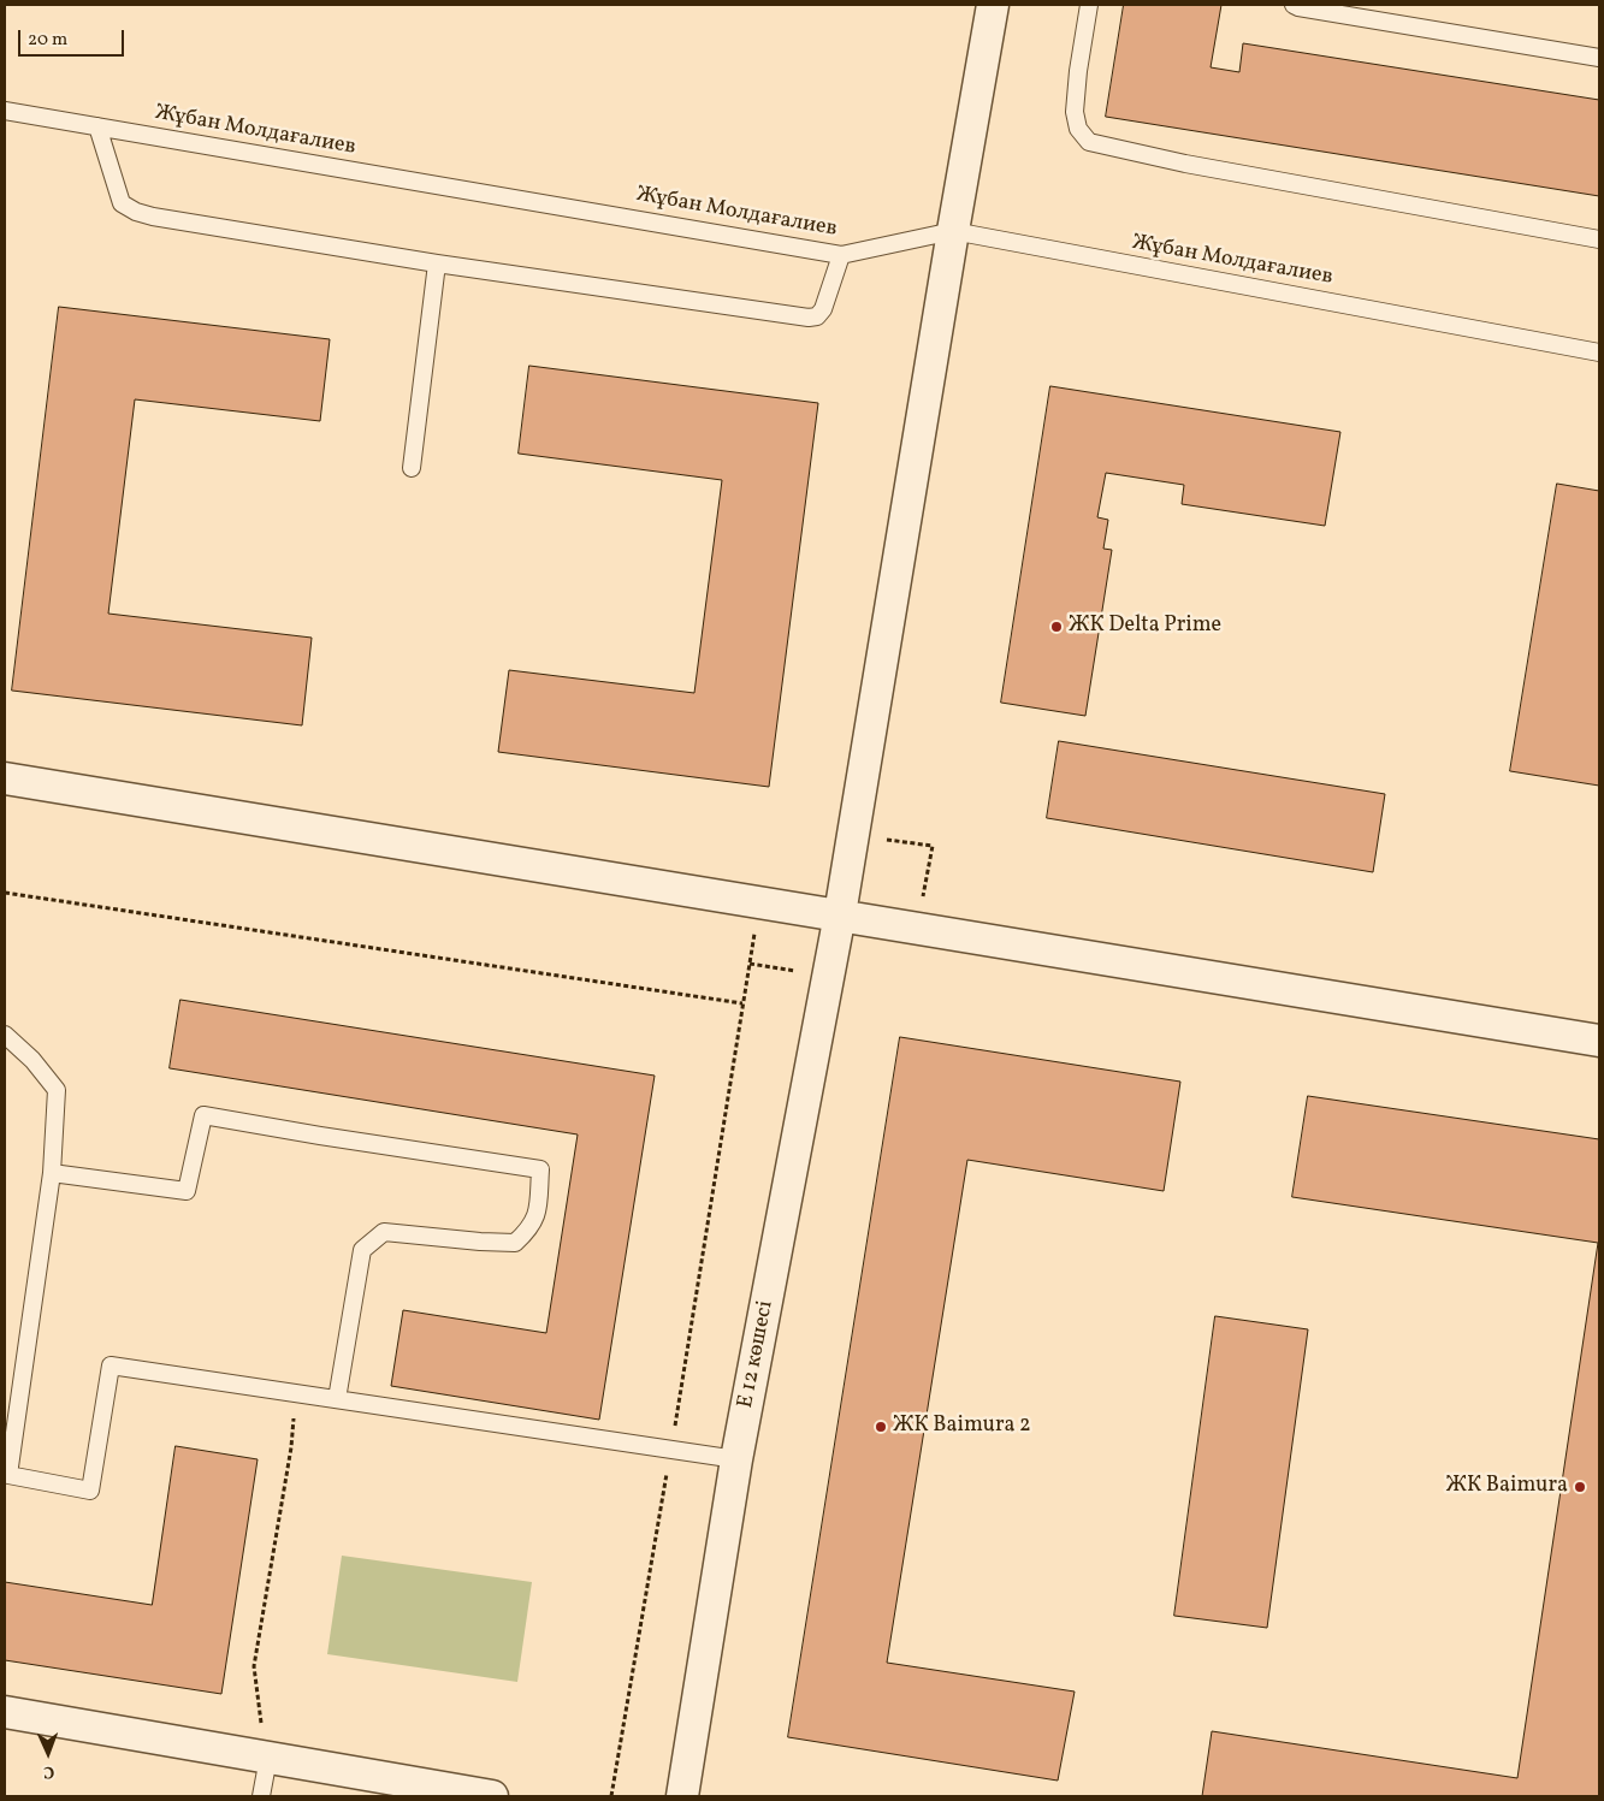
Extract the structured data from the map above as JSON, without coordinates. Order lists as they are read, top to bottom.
{
  "streets": {
    "street": ["Е 12 көшесі"],
    "lane": ["Жұбан Молдағалиев"]
  },
  "crossings": [
    ["Жұбан Молдағалиев", "Е 12 көшесі"]
  ],
  "places": ["ЖК Delta Prime", "ЖК Baimura 2", "ЖК Baimura"],
  "scale_bar": "20 m",
  "north": "bottom"
}
